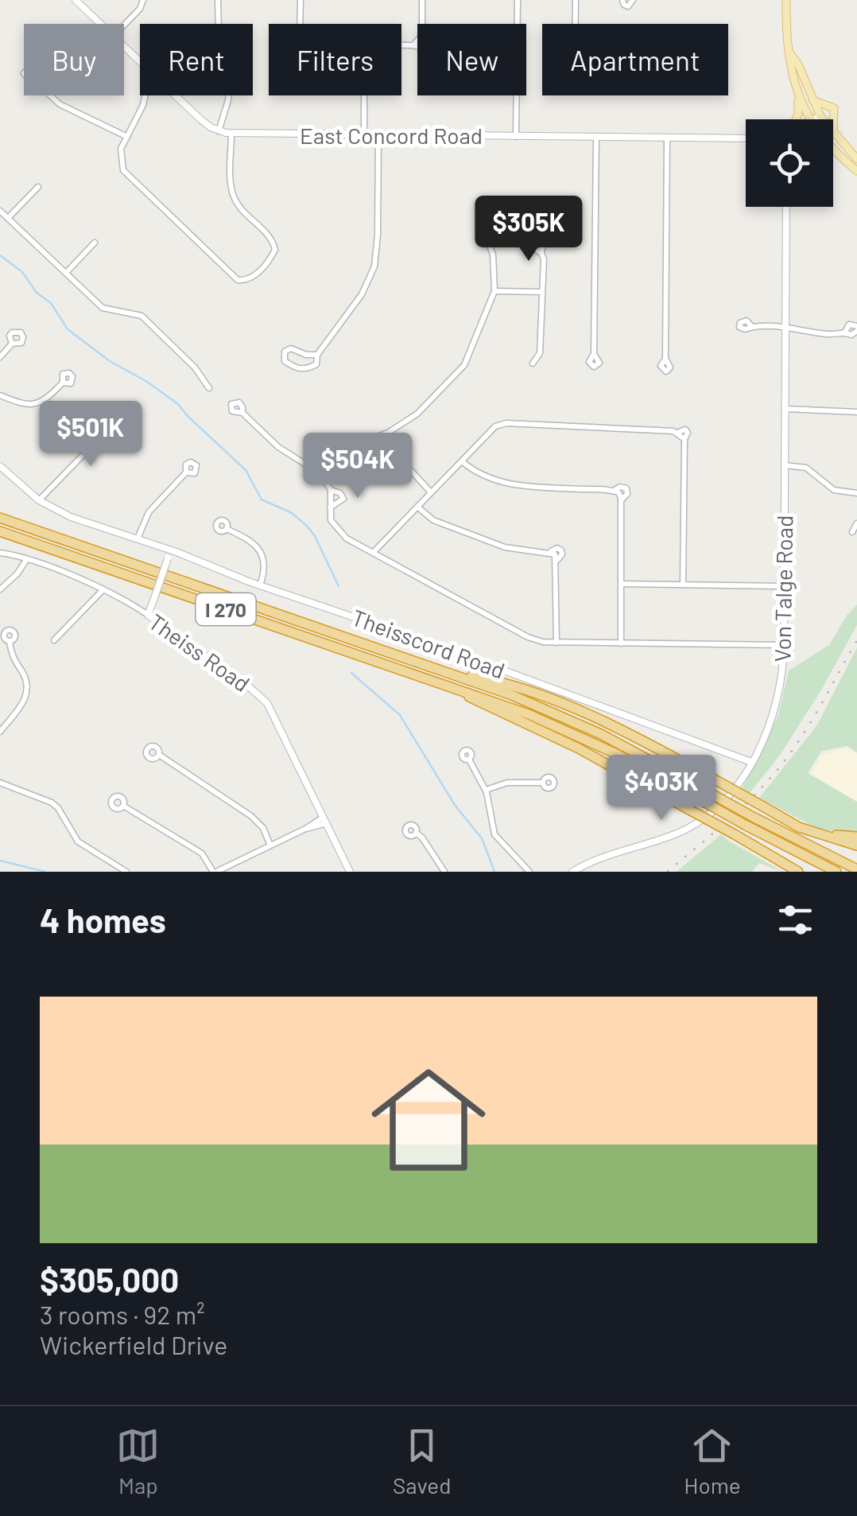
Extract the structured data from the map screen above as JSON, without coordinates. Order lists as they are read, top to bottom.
{
  "streets": {
    "highway": ["I 270"],
    "street": [
      "East Concord Road",
      "Von Talge Road",
      "Theisscord Road",
      "Theiss Road"
    ]
  },
  "crossings": [
    ["Von Talge Road", "Theisscord Road"]
  ],
  "page": {
    "chip": [
      "Buy",
      "Rent",
      "Filters",
      "New",
      "Apartment"
    ],
    "price": [
      "$305K",
      "$501K",
      "$504K",
      "$403K"
    ],
    "heading": "4 homes",
    "list": [
      {
        "name": "$305,000",
        "note": "3 rooms · 92 m² · Wickerfield Drive"
      }
    ],
    "tabs": ["Map", "Saved", "Home"]
  }
}
